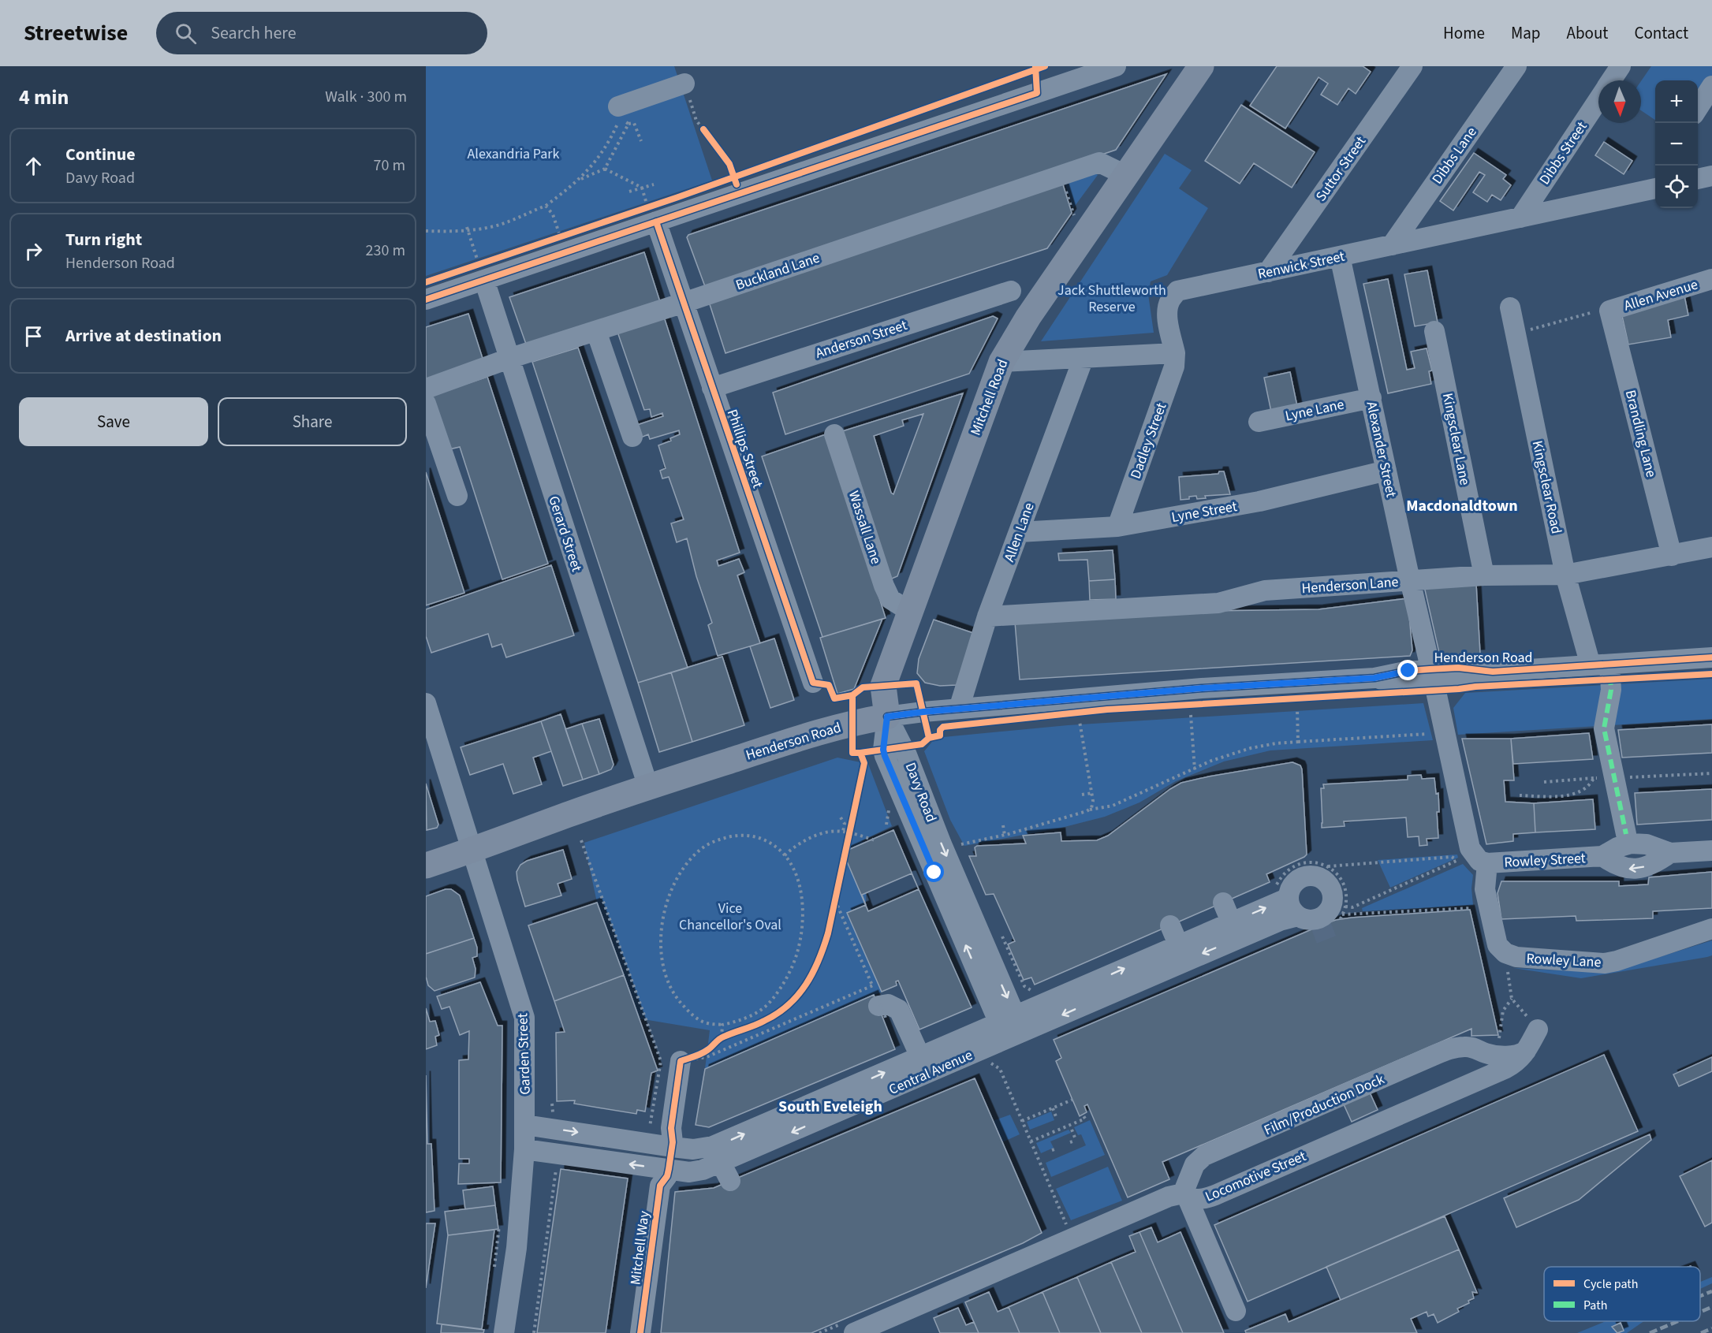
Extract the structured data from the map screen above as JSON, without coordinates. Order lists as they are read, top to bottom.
{
  "streets": {
    "main road": ["Mitchell Road", "Henderson Road"],
    "street": [
      "Dibbs Street",
      "Dibbs Lane",
      "Suttor Street",
      "Renwick Street",
      "Buckland Lane",
      "Allen Avenue",
      "Anderson Street",
      "Lyne Lane",
      "Brandling Lane",
      "Kingsclear Lane",
      "Dadley Street",
      "Phillips Street",
      "Alexander Street",
      "Kingsclear Road",
      "Lyne Street",
      "Wassall Lane",
      "Allen Lane",
      "Gerard Street",
      "Henderson Lane",
      "Davy Road",
      "Rowley Street",
      "Rowley Lane",
      "Garden Street",
      "Central Avenue",
      "Film/Production Dock",
      "Locomotive Street",
      "Mitchell Way"
    ]
  },
  "crossings": [
    ["Dibbs Street", "Renwick Street"],
    ["Dibbs Lane", "Renwick Street"],
    ["Suttor Street", "Renwick Street"],
    ["Renwick Street", "Dadley Street"],
    ["Renwick Street", "Alexander Street"],
    ["Buckland Lane", "Mitchell Road"],
    ["Buckland Lane", "Phillips Street"],
    ["Buckland Lane", "Gerard Street"],
    ["Allen Avenue", "Brandling Lane"],
    ["Anderson Street", "Phillips Street"],
    ["Mitchell Road", "Wassall Lane"],
    ["Mitchell Road", "Henderson Road"],
    ["Mitchell Road", "Davy Road"],
    ["Lyne Lane", "Alexander Street"],
    ["Brandling Lane", "Henderson Lane"],
    ["Kingsclear Lane", "Henderson Lane"],
    ["Dadley Street", "Lyne Street"],
    ["Alexander Street", "Lyne Street"],
    ["Alexander Street", "Henderson Lane"],
    ["Alexander Street", "Henderson Road"],
    ["Alexander Street", "Rowley Street"],
    ["Kingsclear Road", "Henderson Lane"],
    ["Kingsclear Road", "Henderson Road"],
    ["Lyne Street", "Allen Lane"],
    ["Allen Lane", "Henderson Lane"],
    ["Allen Lane", "Henderson Road"],
    ["Gerard Street", "Henderson Road"],
    ["Henderson Road", "Davy Road"],
    ["Henderson Road", "Garden Street"],
    ["Davy Road", "Central Avenue"],
    ["Garden Street", "Central Avenue"],
    ["Central Avenue", "Mitchell Way"],
    ["Film/Production Dock", "Locomotive Street"]
  ],
  "districts": ["Macdonaldtown", "South Eveleigh"],
  "parks": ["Alexandria Park", "Jack Shuttleworth Reserve", "Vice Chancellor's Oval"],
  "legend": ["Cycle path", "Path"],
  "north": "bottom",
  "page": {
    "header": "Streetwise",
    "search": "Search here",
    "nav": [
      "Home",
      "Map",
      "About",
      "Contact"
    ],
    "heading": ["4 min", "Walk · 300 m"],
    "map_buttons": ["+", "−"],
    "list": [
      ["Continue", "Davy Road", "70 m"],
      ["Turn right", "Henderson Road", "230 m"],
      "Arrive at destination"
    ],
    "buttons": ["Save", "Share"]
  }
}
